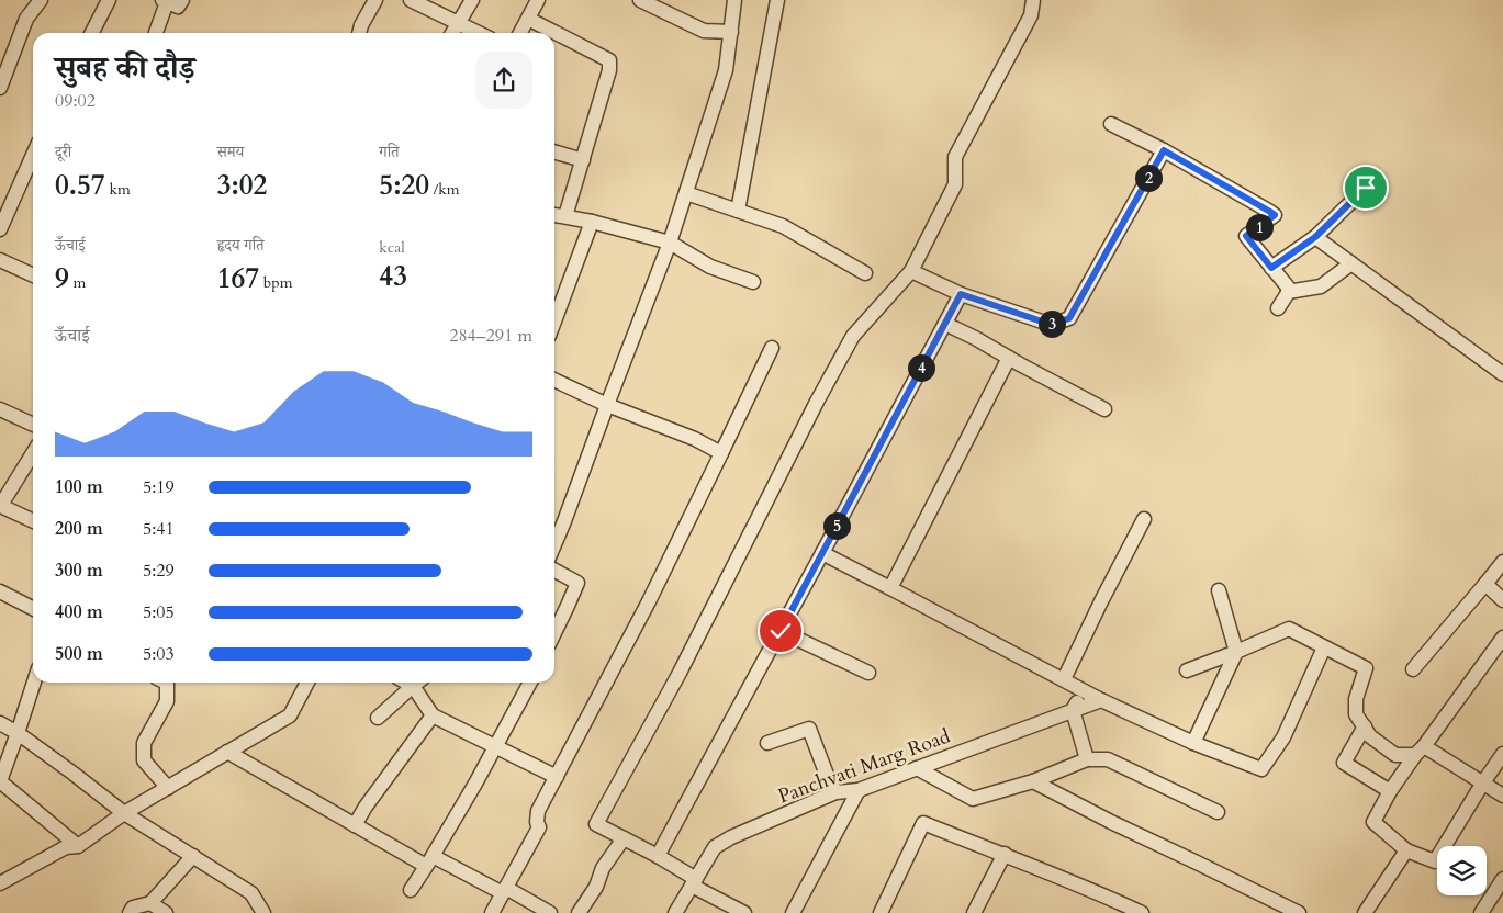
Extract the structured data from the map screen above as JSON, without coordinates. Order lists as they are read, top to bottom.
{
  "streets": {
    "street": ["Panchvati Marg Road"]
  },
  "page": {
    "heading": ["सुबह की दौड़", "09:02"],
    "stats": [
      ["दूरी", "0.57 km"],
      ["समय", "3:02"],
      ["गति", "5:20 /km"],
      ["ऊँचाई", "9 m"],
      ["हृदय गति", "167 bpm"],
      ["kcal", "43"]
    ],
    "pins": [
      "2",
      "1",
      "3",
      "4",
      "5"
    ],
    "chart": ["ऊँचाई", "284–291 m"],
    "list": [
      {
        "name": "100 m",
        "note": "5:19"
      },
      {
        "name": "200 m",
        "note": "5:41"
      },
      {
        "name": "300 m",
        "note": "5:29"
      },
      {
        "name": "400 m",
        "note": "5:05"
      },
      {
        "name": "500 m",
        "note": "5:03"
      }
    ]
  }
}
